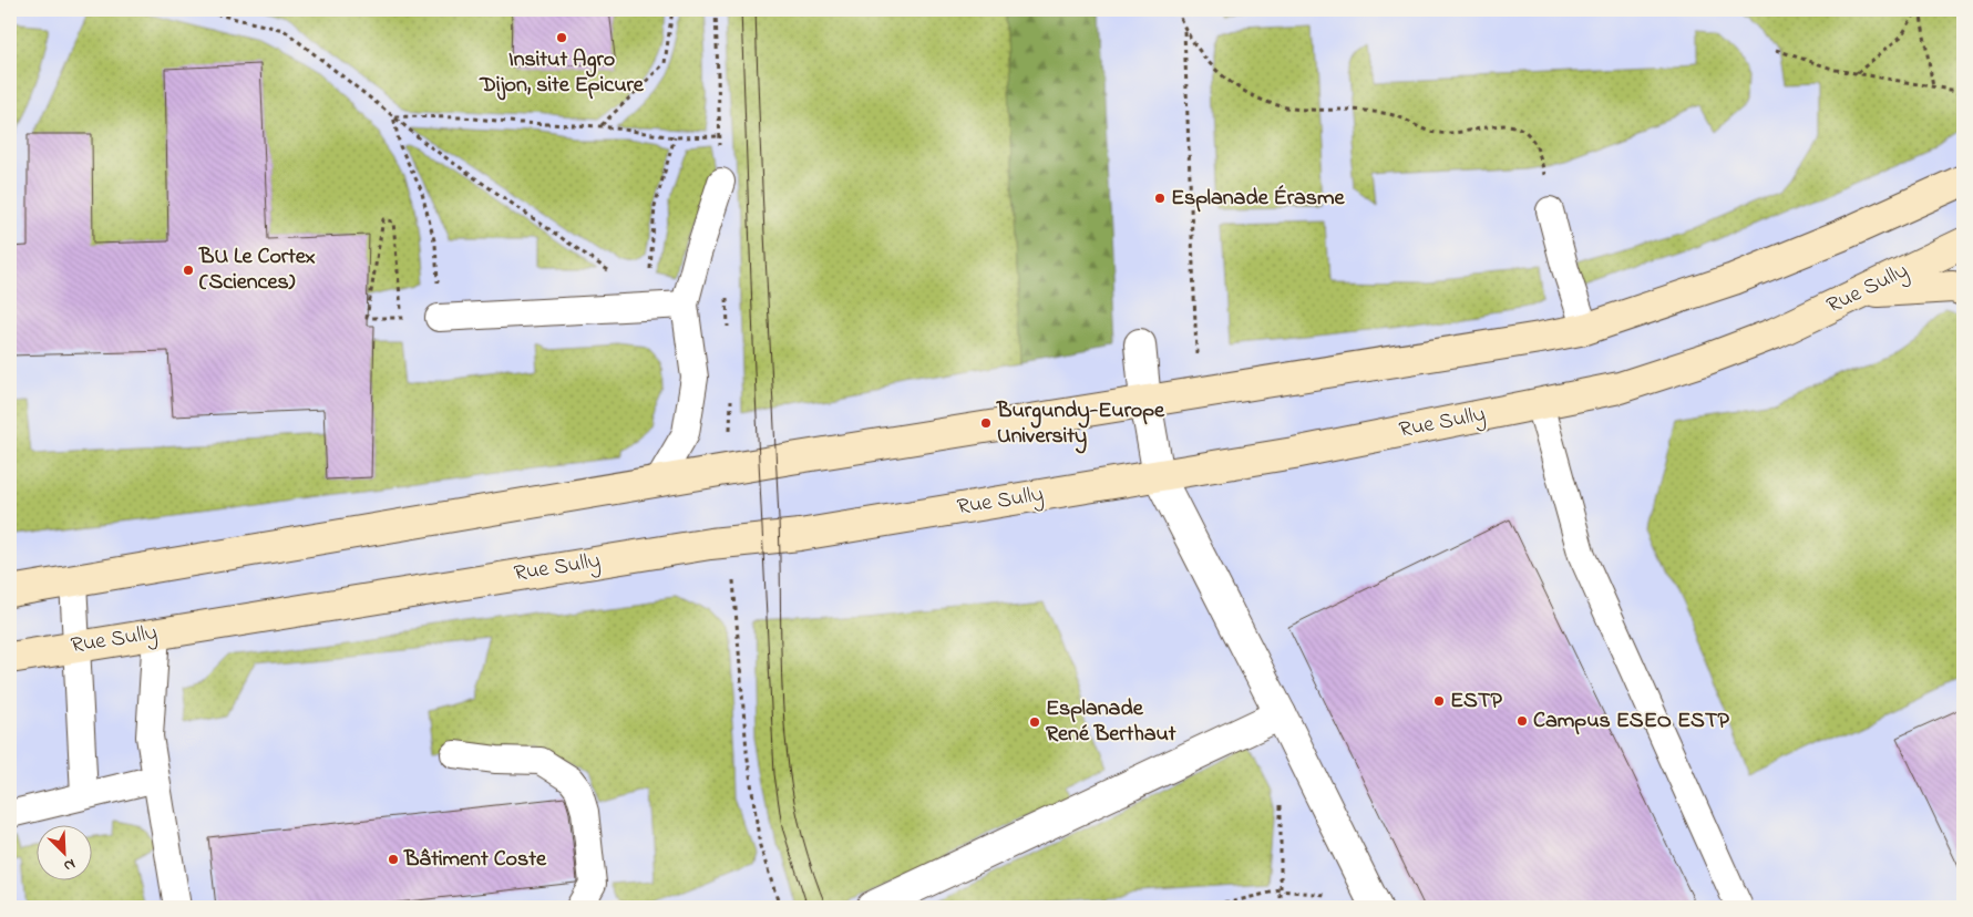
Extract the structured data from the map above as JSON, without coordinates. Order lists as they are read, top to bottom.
{
  "streets": {
    "main road": ["Rue Sully"]
  },
  "places": [
    "Insitut Agro Dijon, site Epicure",
    "Esplanade Érasme",
    "BU Le Cortex (Sciences)",
    "Burgundy-Europe University",
    "ESTP",
    "Campus ESEO ESTP",
    "Esplanade René Berthaut",
    "Bâtiment Coste"
  ],
  "north": "bottom right"
}
